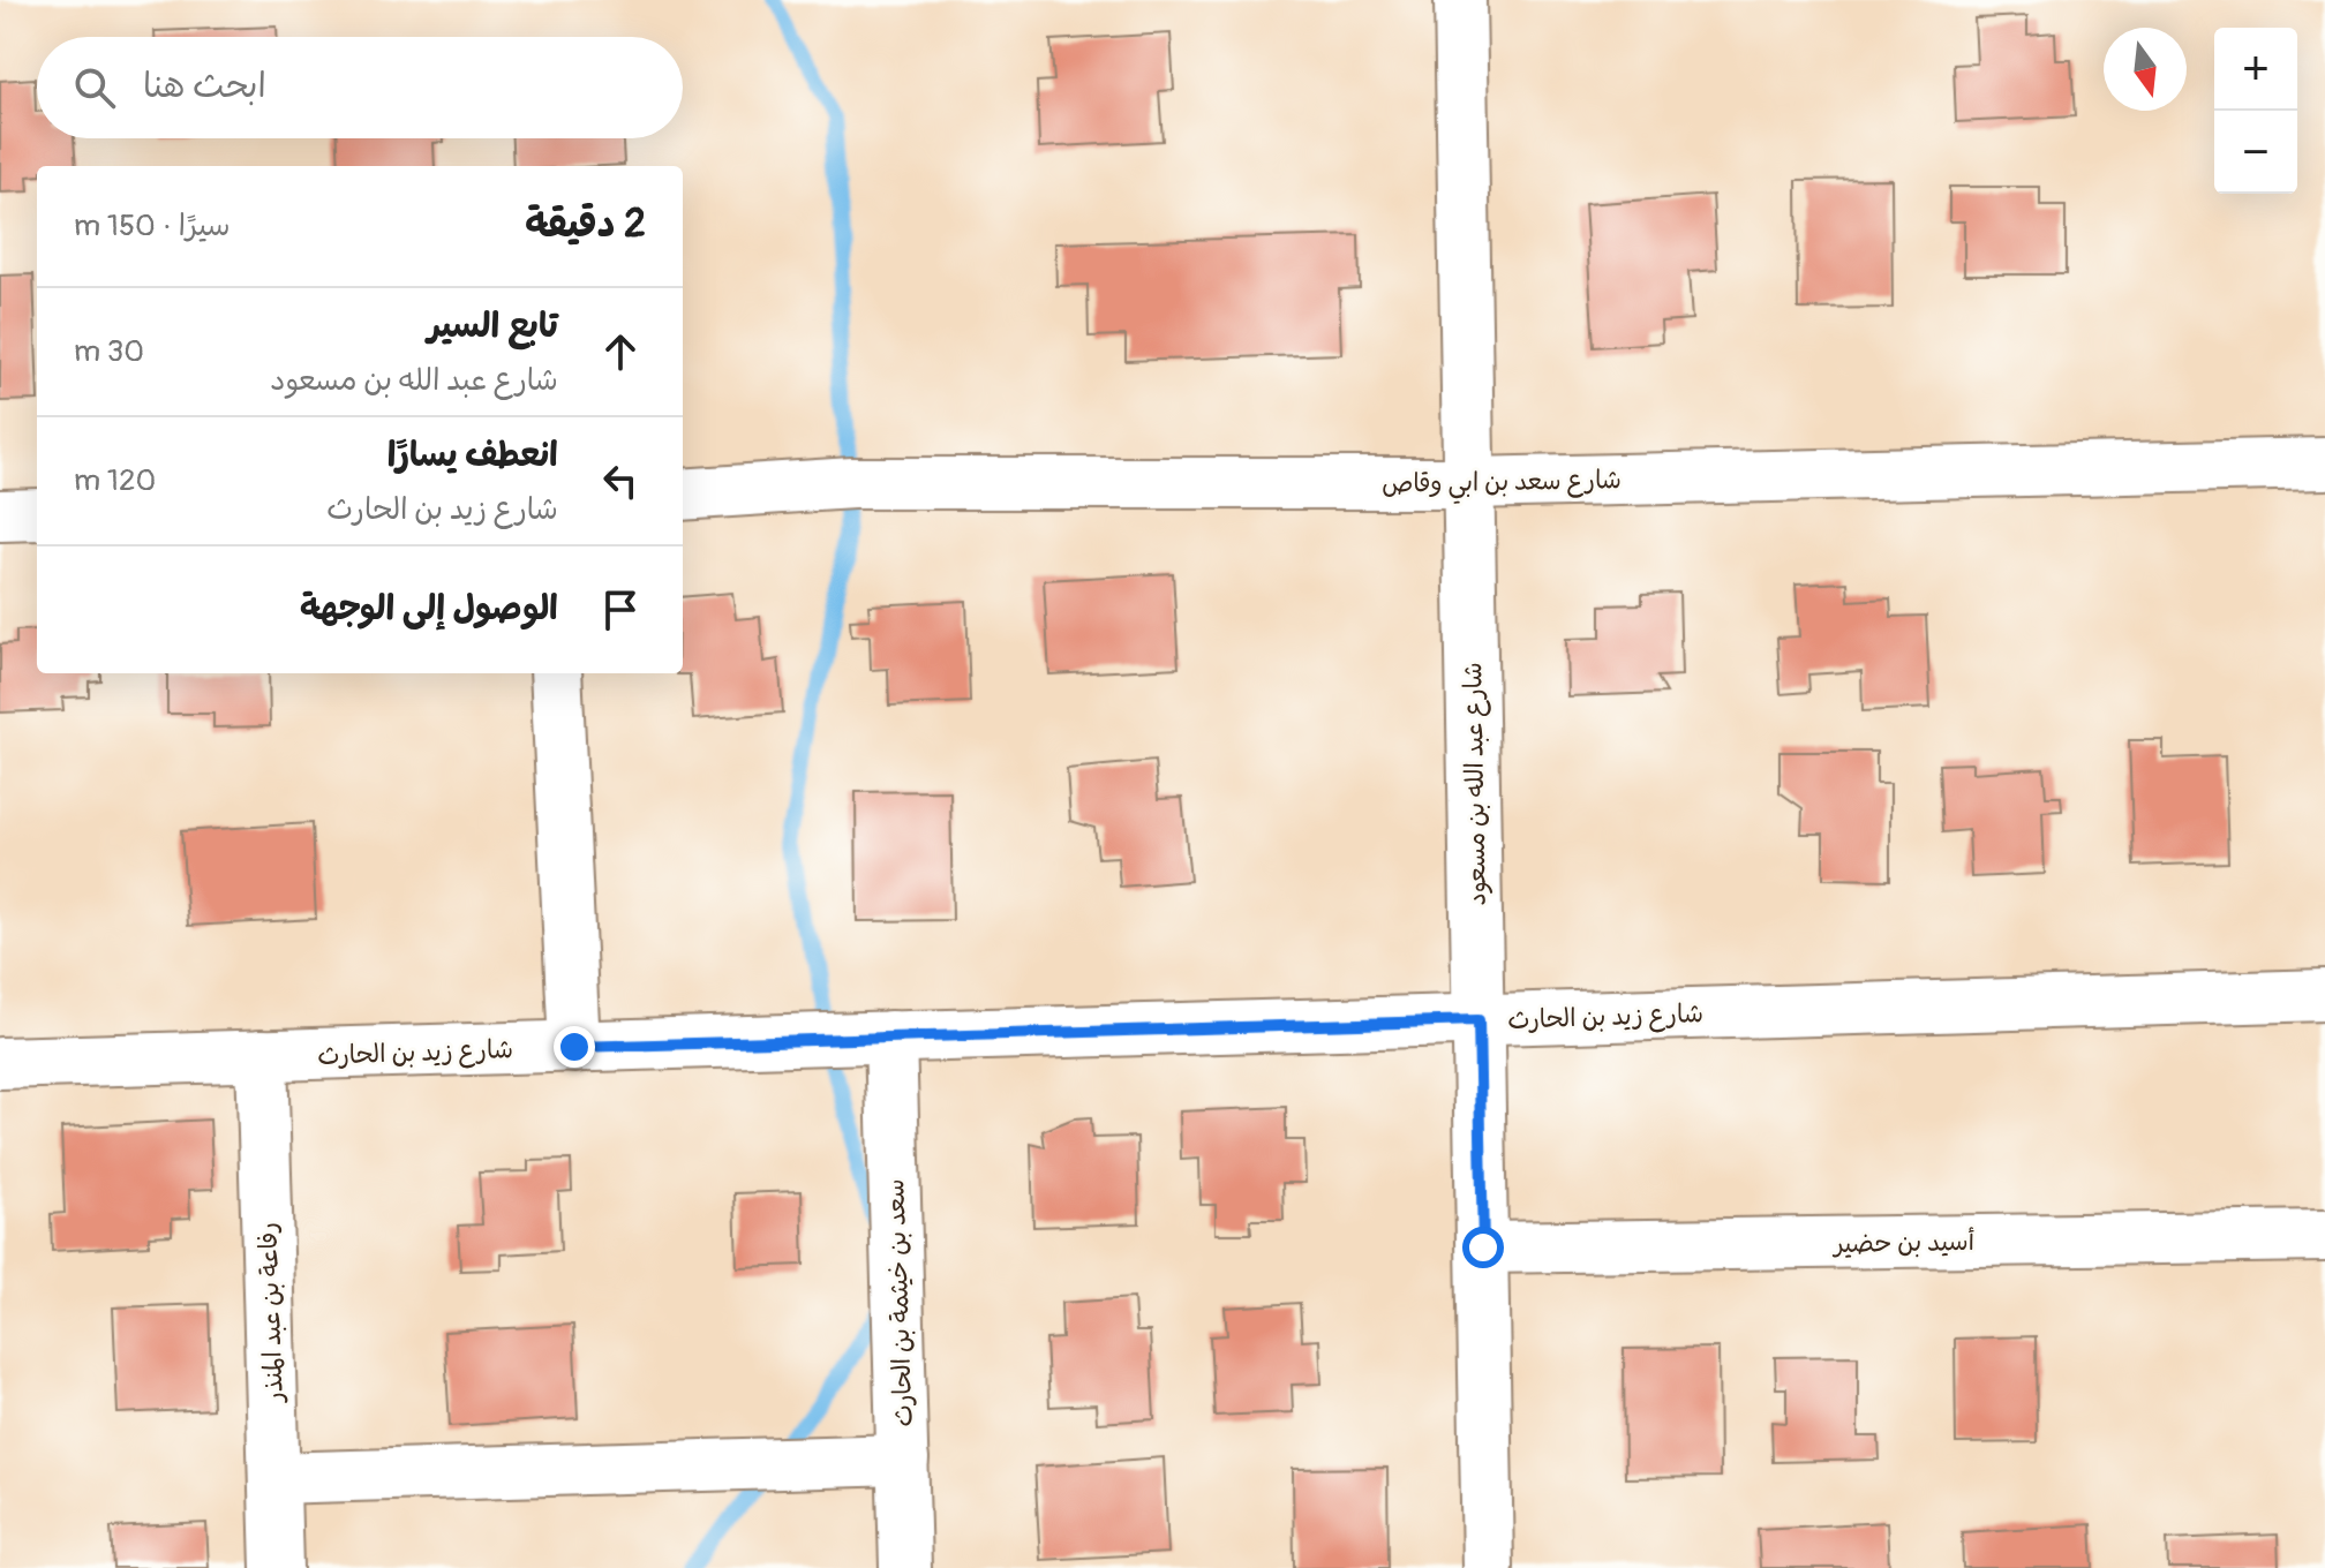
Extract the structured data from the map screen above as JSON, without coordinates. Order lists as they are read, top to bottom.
{
  "streets": {
    "street": [
      "شارع سعد بن ابي وقاص",
      "شارع عبد الله بن مسعود",
      "شارع زيد بن الحارث",
      "أسيد بن حضير",
      "سعد بن خيثمة بن الحارث",
      "رفاعة بن عبد المنذر"
    ]
  },
  "crossings": [
    ["شارع سعد بن ابي وقاص", "شارع عبد الله بن مسعود"],
    ["شارع عبد الله بن مسعود", "شارع زيد بن الحارث"],
    ["شارع عبد الله بن مسعود", "أسيد بن حضير"],
    ["شارع زيد بن الحارث", "سعد بن خيثمة بن الحارث"],
    ["شارع زيد بن الحارث", "رفاعة بن عبد المنذر"]
  ],
  "north": "bottom",
  "page": {
    "map_buttons": ["+", "−"],
    "search": "ابحث هنا",
    "heading": ["2 دقيقة", "سيرًا · 150 m"],
    "list": [
      ["تابع السير", "شارع عبد الله بن مسعود", "30 m"],
      ["انعطف يسارًا", "شارع زيد بن الحارث", "120 m"],
      "الوصول إلى الوجهة"
    ]
  }
}
